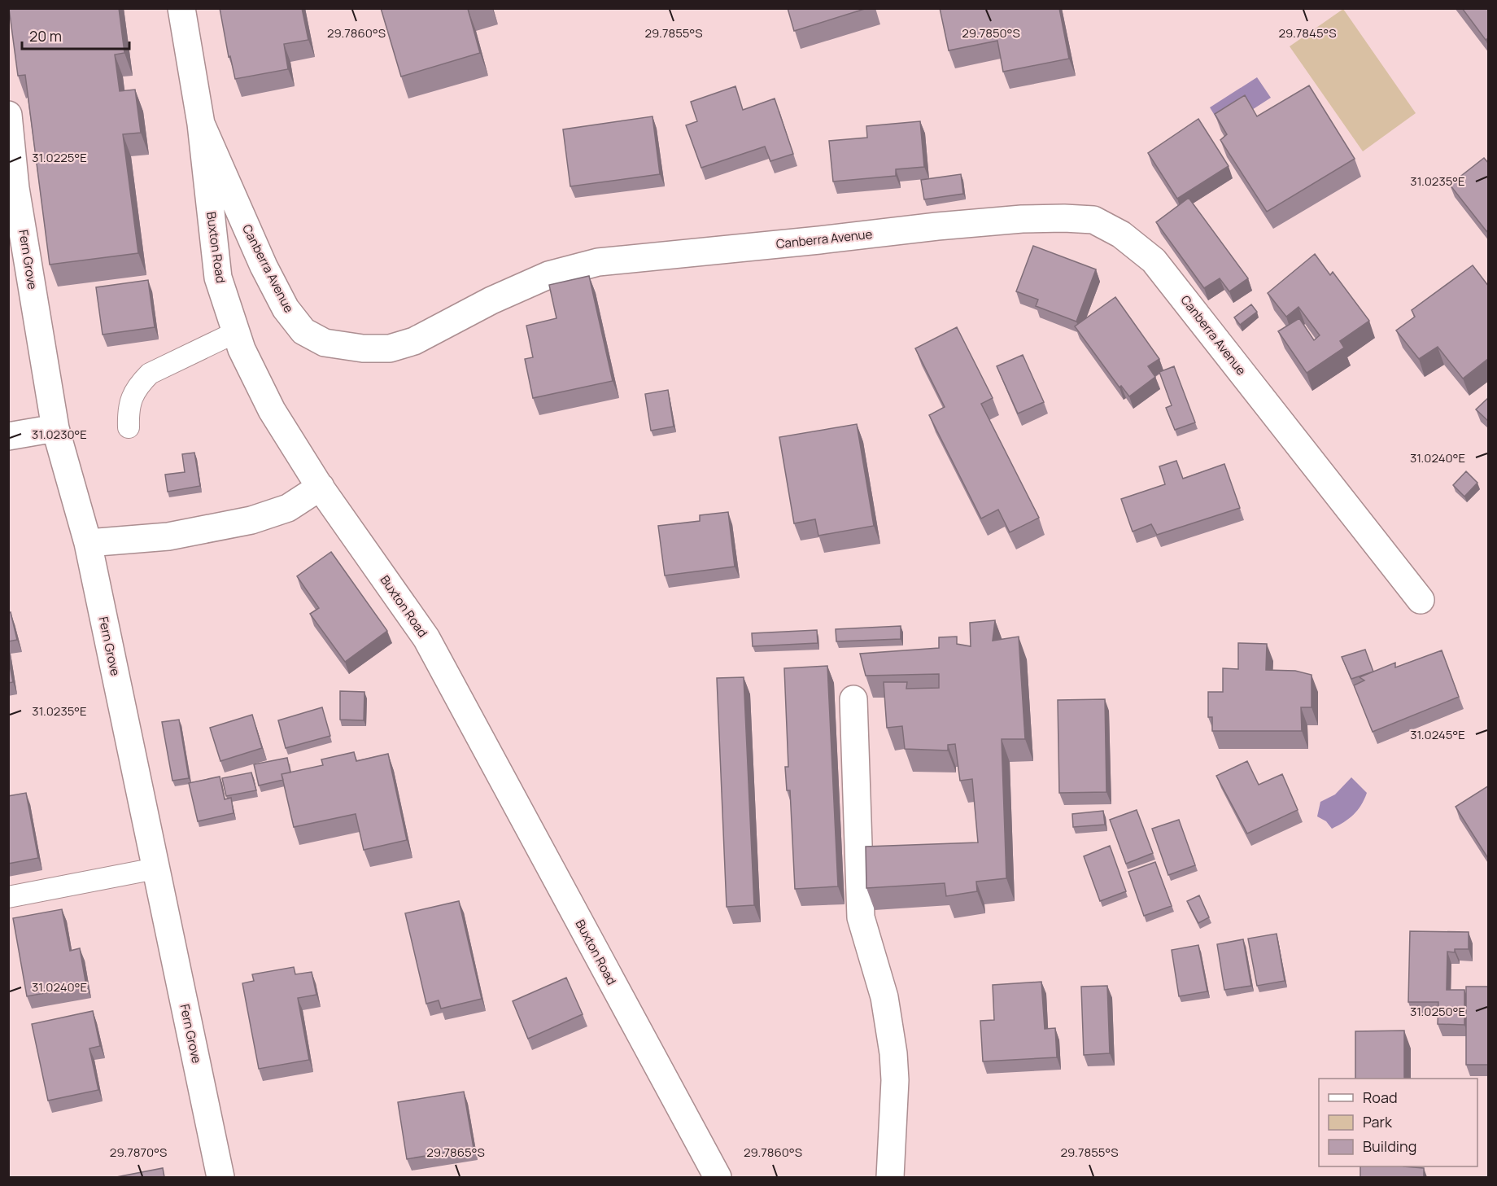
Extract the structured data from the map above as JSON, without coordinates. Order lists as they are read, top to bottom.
{
  "streets": {
    "street": ["Canberra Avenue", "Buxton Road", "Fern Grove"]
  },
  "crossings": [
    ["Canberra Avenue", "Buxton Road"]
  ],
  "legend": ["Road", "Park", "Building"],
  "scale_bar": "20 m",
  "coordinates": [
    "29.7860°S",
    "29.7855°S",
    "29.7850°S",
    "29.7845°S",
    "31.0225°E",
    "31.0235°E",
    "31.0230°E",
    "31.0240°E",
    "31.0245°E",
    "31.0250°E",
    "29.7870°S",
    "29.7865°S"
  ]
}
